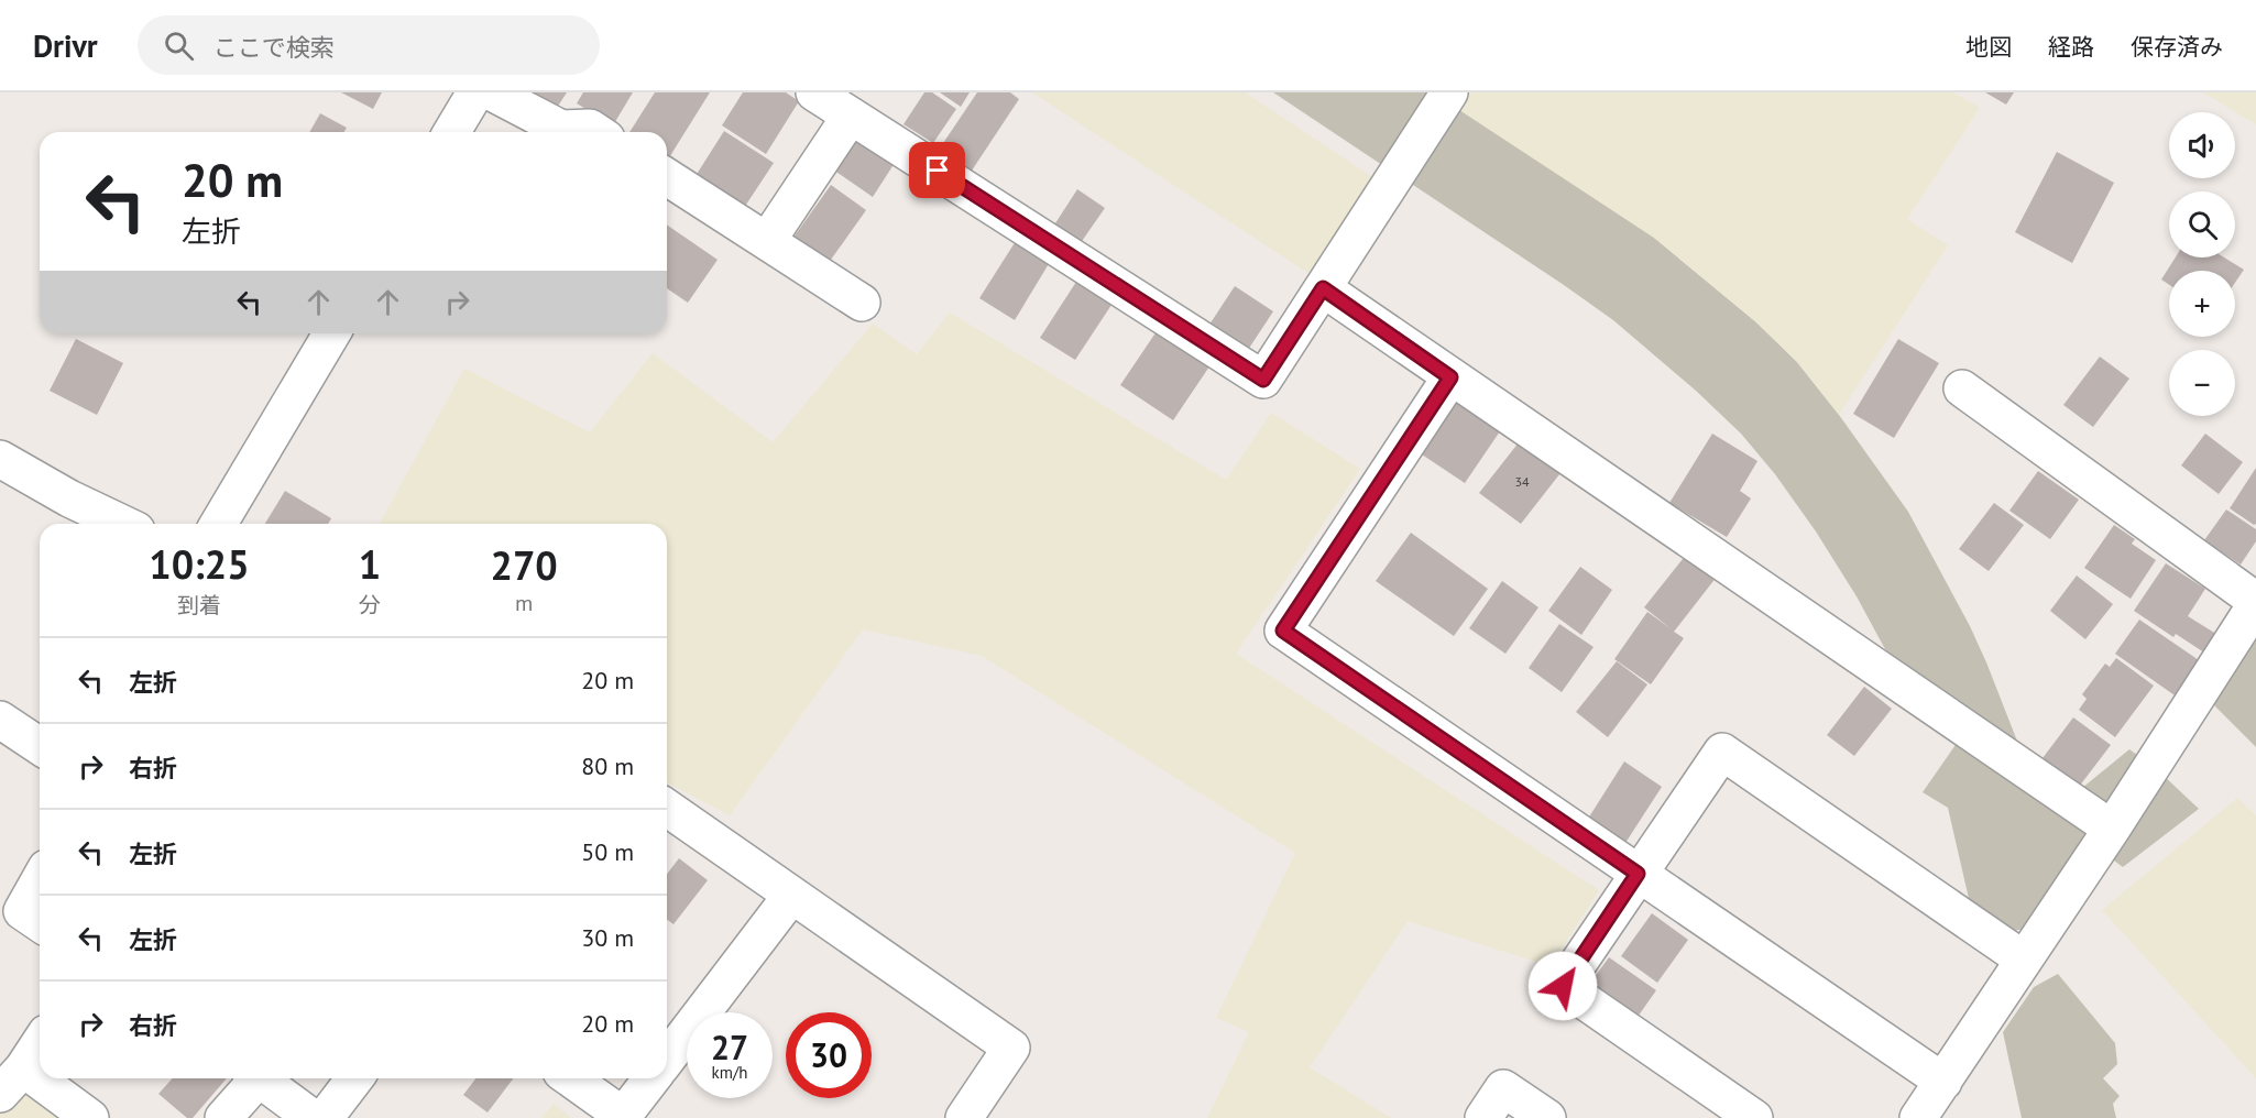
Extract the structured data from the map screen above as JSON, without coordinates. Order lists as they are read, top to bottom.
{
  "house_numbers": ["34"],
  "page": {
    "header": "Drivr",
    "search": "ここで検索",
    "nav": ["地図", "経路", "保存済み"],
    "map_buttons": ["+", "−"],
    "turn": ["20 m", "左折"],
    "eta": [
      "10:25",
      "到着",
      "1",
      "分",
      "270",
      "m"
    ],
    "list": [
      {
        "name": "左折",
        "value": "20 m"
      },
      {
        "name": "右折",
        "value": "80 m"
      },
      {
        "name": "左折",
        "value": "50 m"
      },
      {
        "name": "左折",
        "value": "30 m"
      },
      {
        "name": "右折",
        "value": "20 m"
      }
    ],
    "speed": "27 km/h",
    "limit": "30"
  }
}
